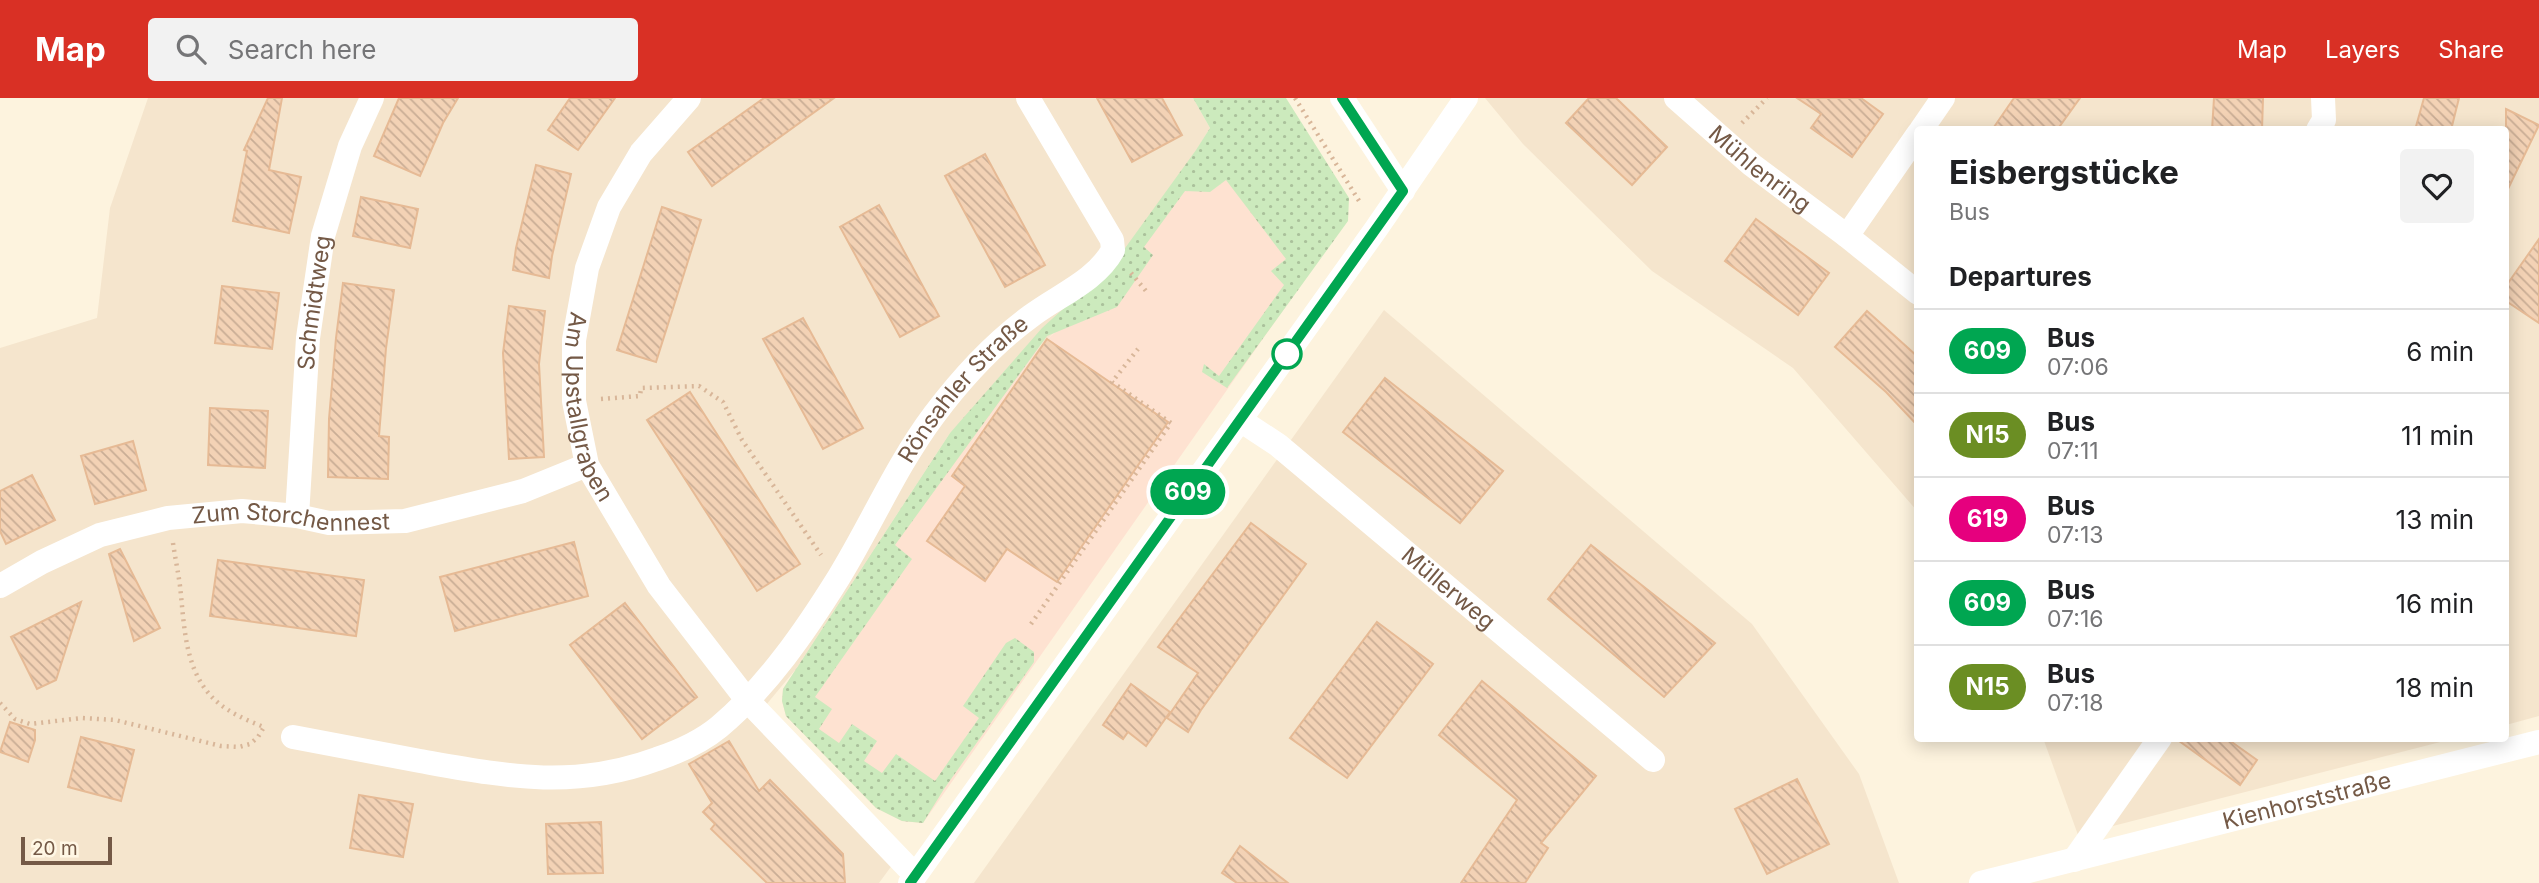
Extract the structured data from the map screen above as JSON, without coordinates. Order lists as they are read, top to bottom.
{
  "streets": {
    "street": [
      "Mühlenring",
      "Schmidtweg",
      "Rönsahler Straße",
      "Am Upstallgraben",
      "Zum Storchennest",
      "Müllerweg",
      "Kienhorststraße"
    ]
  },
  "crossings": [
    ["Schmidtweg", "Zum Storchennest"],
    ["Rönsahler Straße", "Am Upstallgraben"],
    ["Am Upstallgraben", "Zum Storchennest"]
  ],
  "lines": ["bus line 609"],
  "scale_bar": "20 m",
  "page": {
    "header": "Map",
    "search": "Search here",
    "nav": ["Map", "Layers", "Share"],
    "on_map": "609",
    "heading": [
      ["Eisbergstücke", "Bus"],
      "Departures"
    ],
    "list": [
      {
        "mark": "609",
        "name": "Bus",
        "note": "07:06",
        "value": "6 min"
      },
      {
        "mark": "N15",
        "name": "Bus",
        "note": "07:11",
        "value": "11 min"
      },
      {
        "mark": "619",
        "name": "Bus",
        "note": "07:13",
        "value": "13 min"
      },
      {
        "mark": "609",
        "name": "Bus",
        "note": "07:16",
        "value": "16 min"
      },
      {
        "mark": "N15",
        "name": "Bus",
        "note": "07:18",
        "value": "18 min"
      }
    ],
    "scale": "20 m"
  }
}
